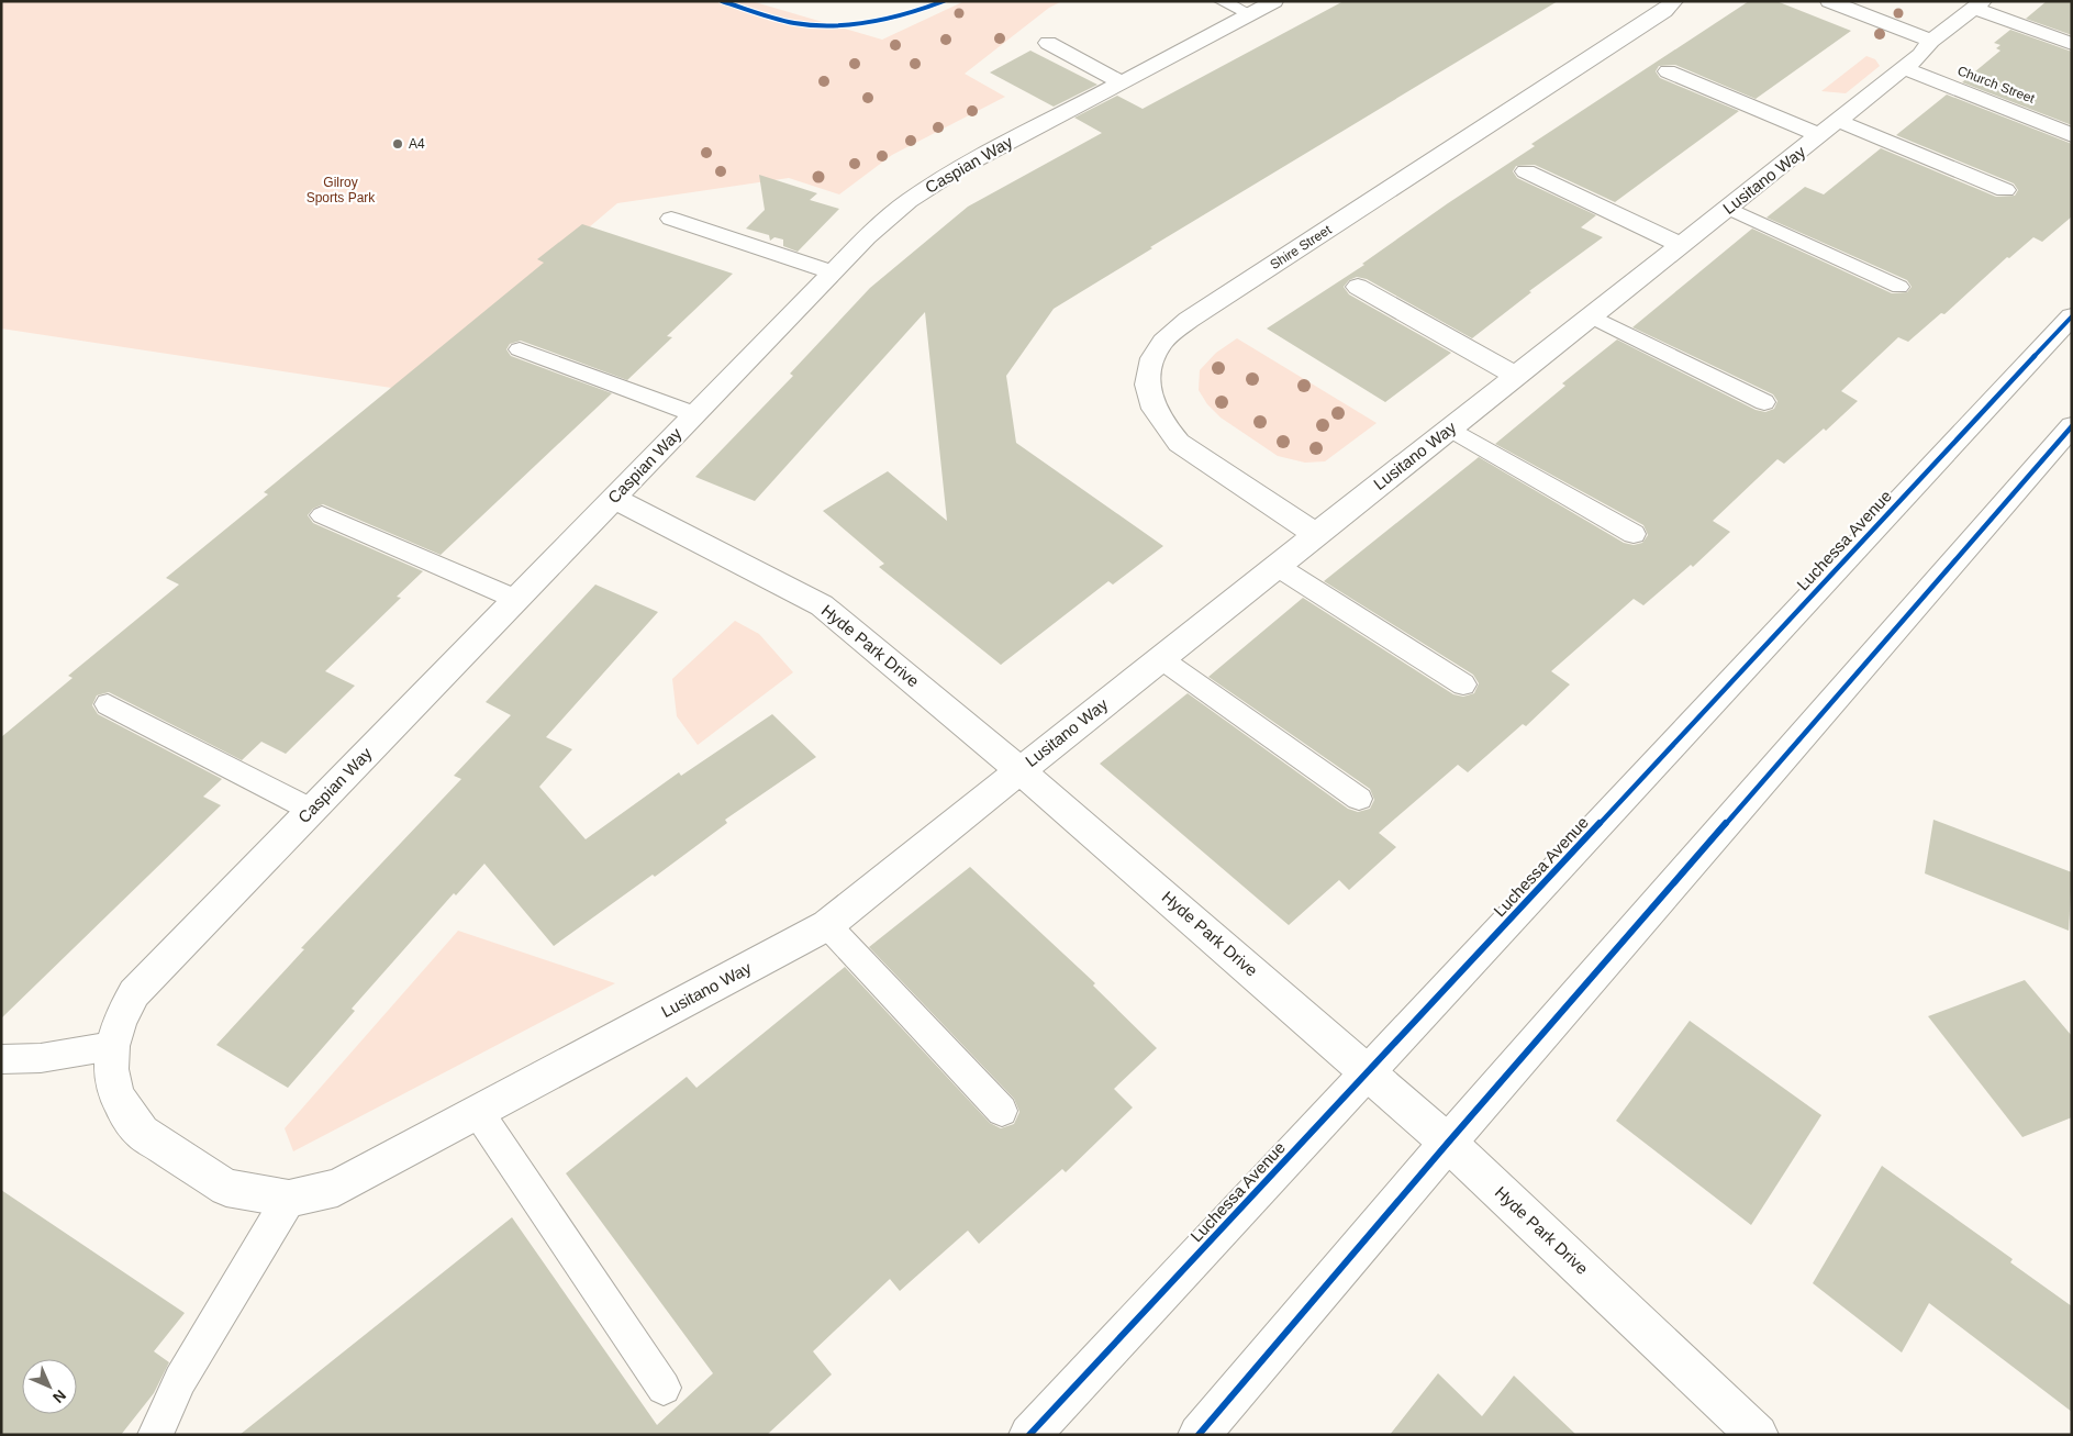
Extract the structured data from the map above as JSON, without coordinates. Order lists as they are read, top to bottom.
{
  "streets": {
    "street": [
      "Church Street",
      "Caspian Way",
      "Lusitano Way",
      "Shire Street",
      "Luchessa Avenue",
      "Hyde Park Drive"
    ]
  },
  "crossings": [
    ["Church Street", "Lusitano Way"],
    ["Caspian Way", "Lusitano Way"],
    ["Caspian Way", "Hyde Park Drive"],
    ["Lusitano Way", "Shire Street"],
    ["Lusitano Way", "Hyde Park Drive"],
    ["Luchessa Avenue", "Hyde Park Drive"]
  ],
  "parks": ["Gilroy Sports Park"],
  "places": ["A4"],
  "north": "bottom right"
}
